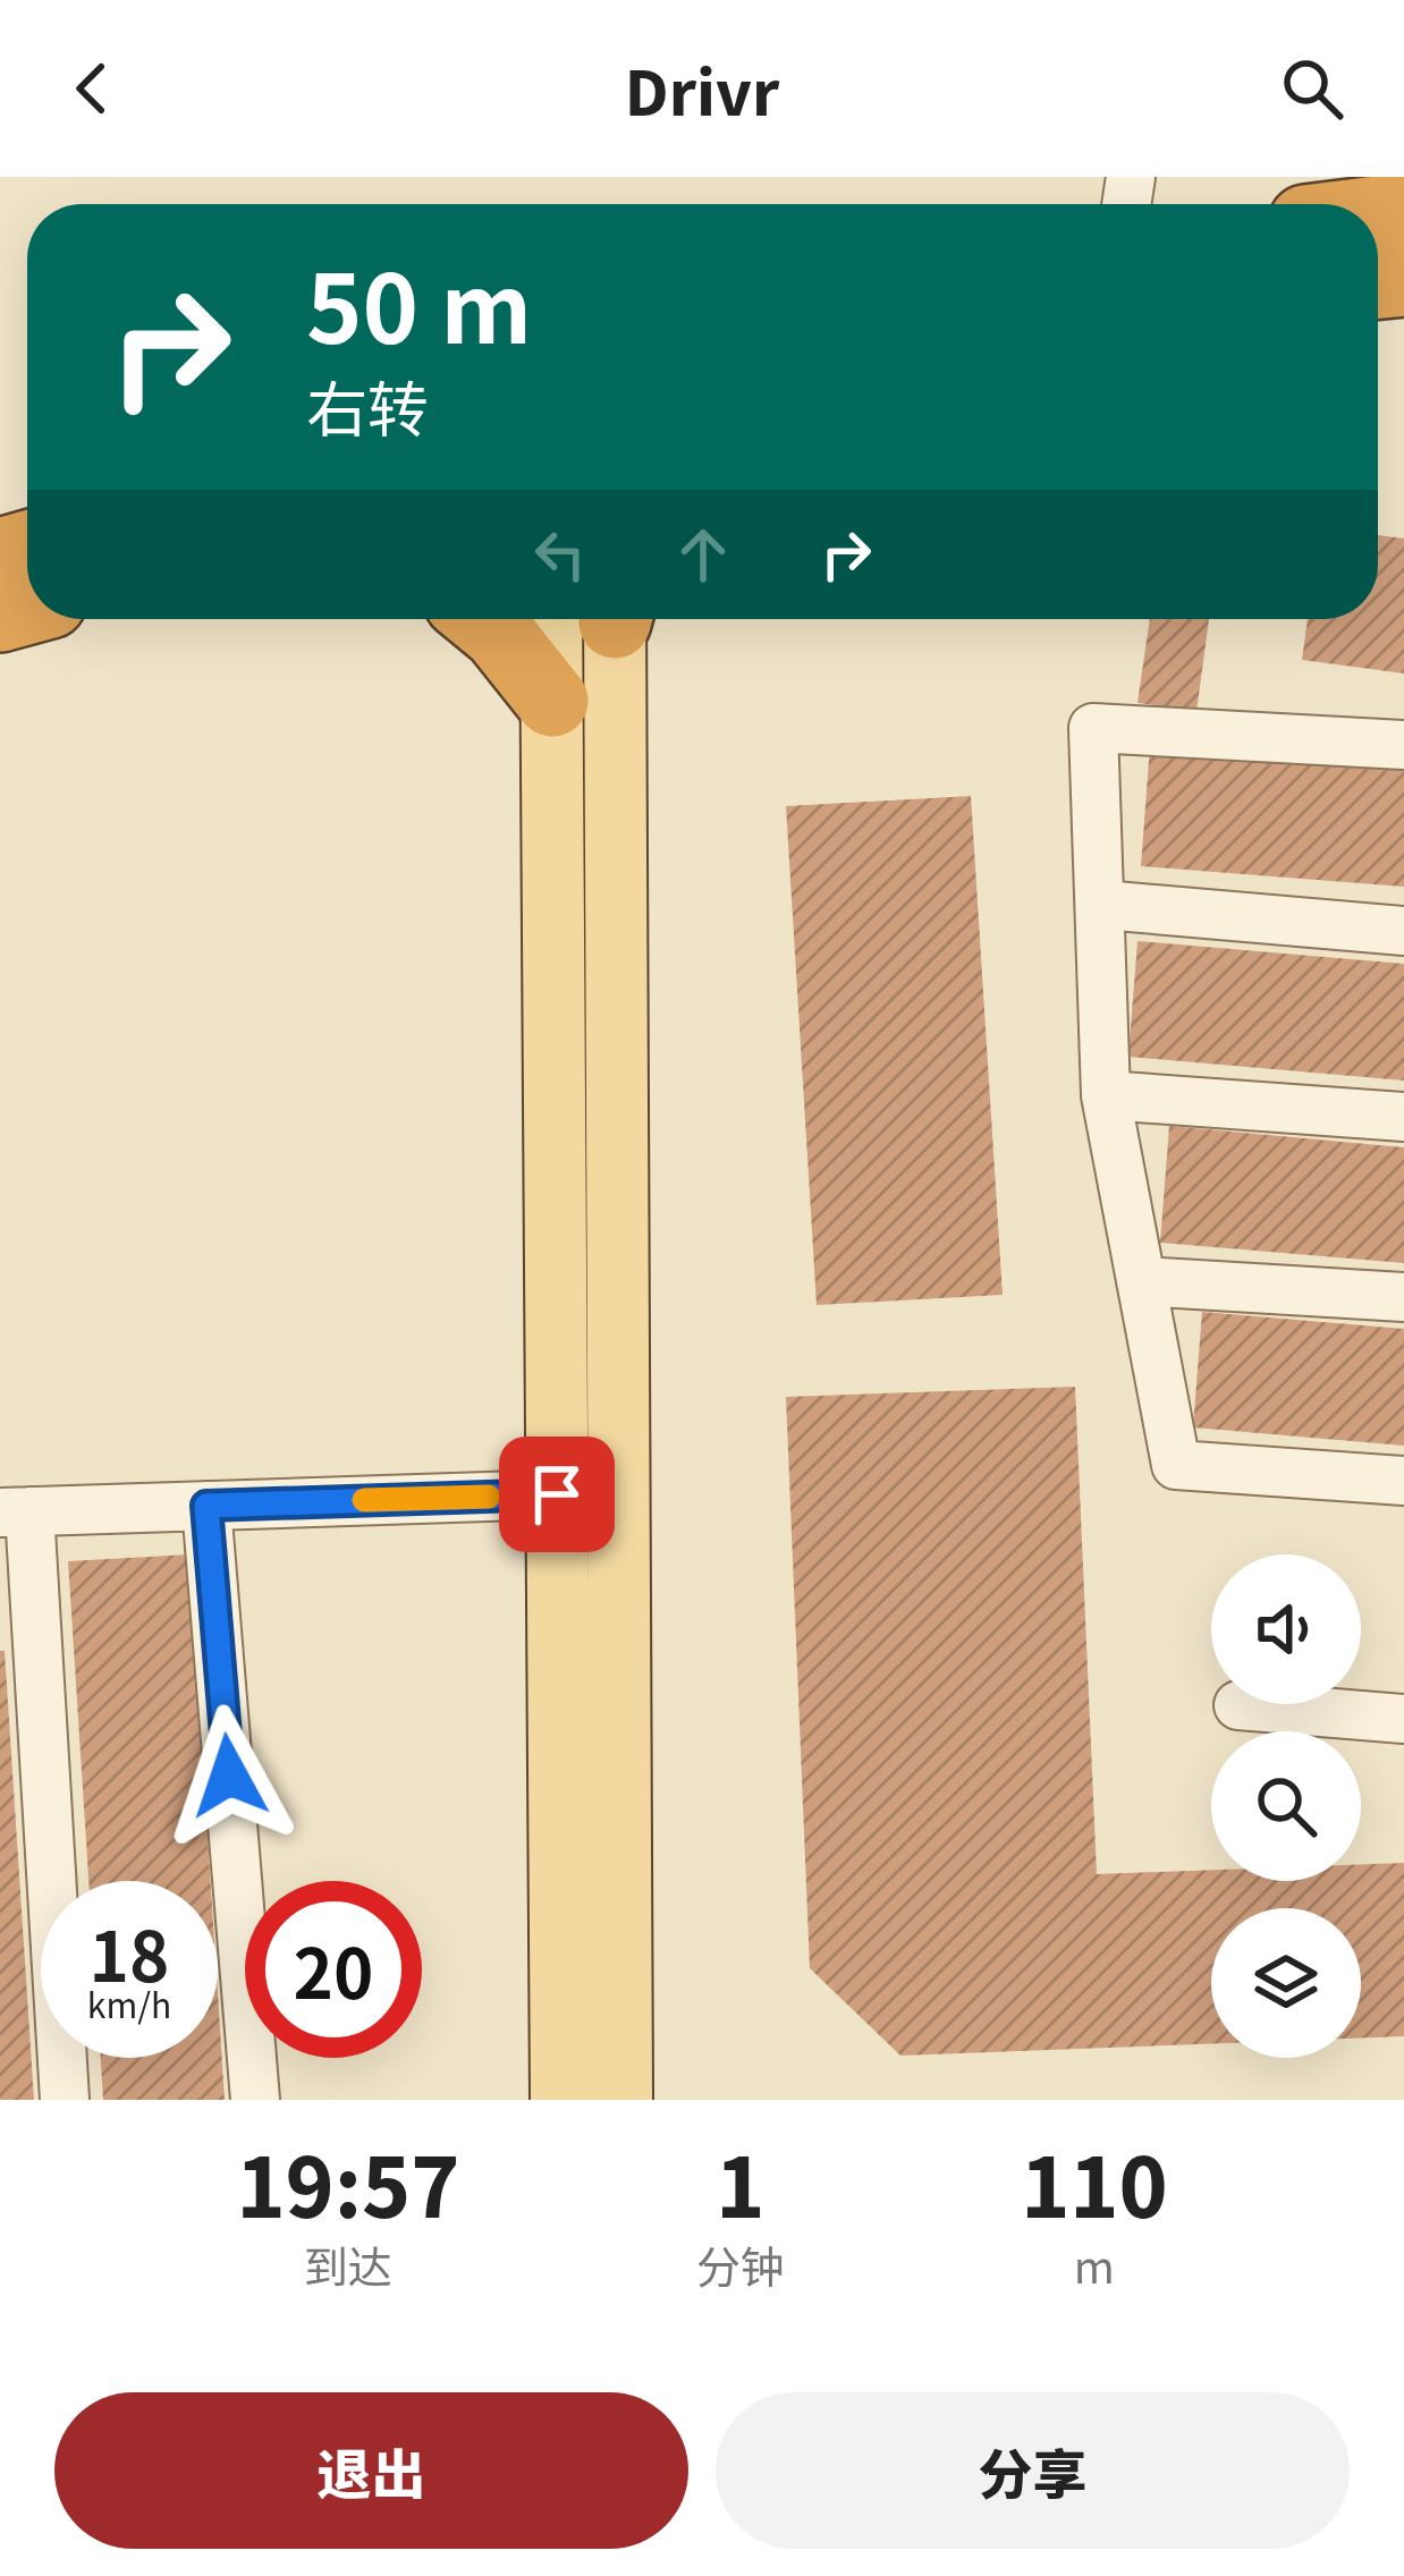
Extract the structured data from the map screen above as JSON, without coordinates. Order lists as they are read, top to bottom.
{
  "page": {
    "header": "Drivr",
    "turn": ["50 m", "右转"],
    "speed": "18 km/h",
    "limit": "20",
    "eta": [
      "19:57",
      "到达",
      "1",
      "分钟",
      "110",
      "m"
    ],
    "buttons": ["退出", "分享"]
  }
}
